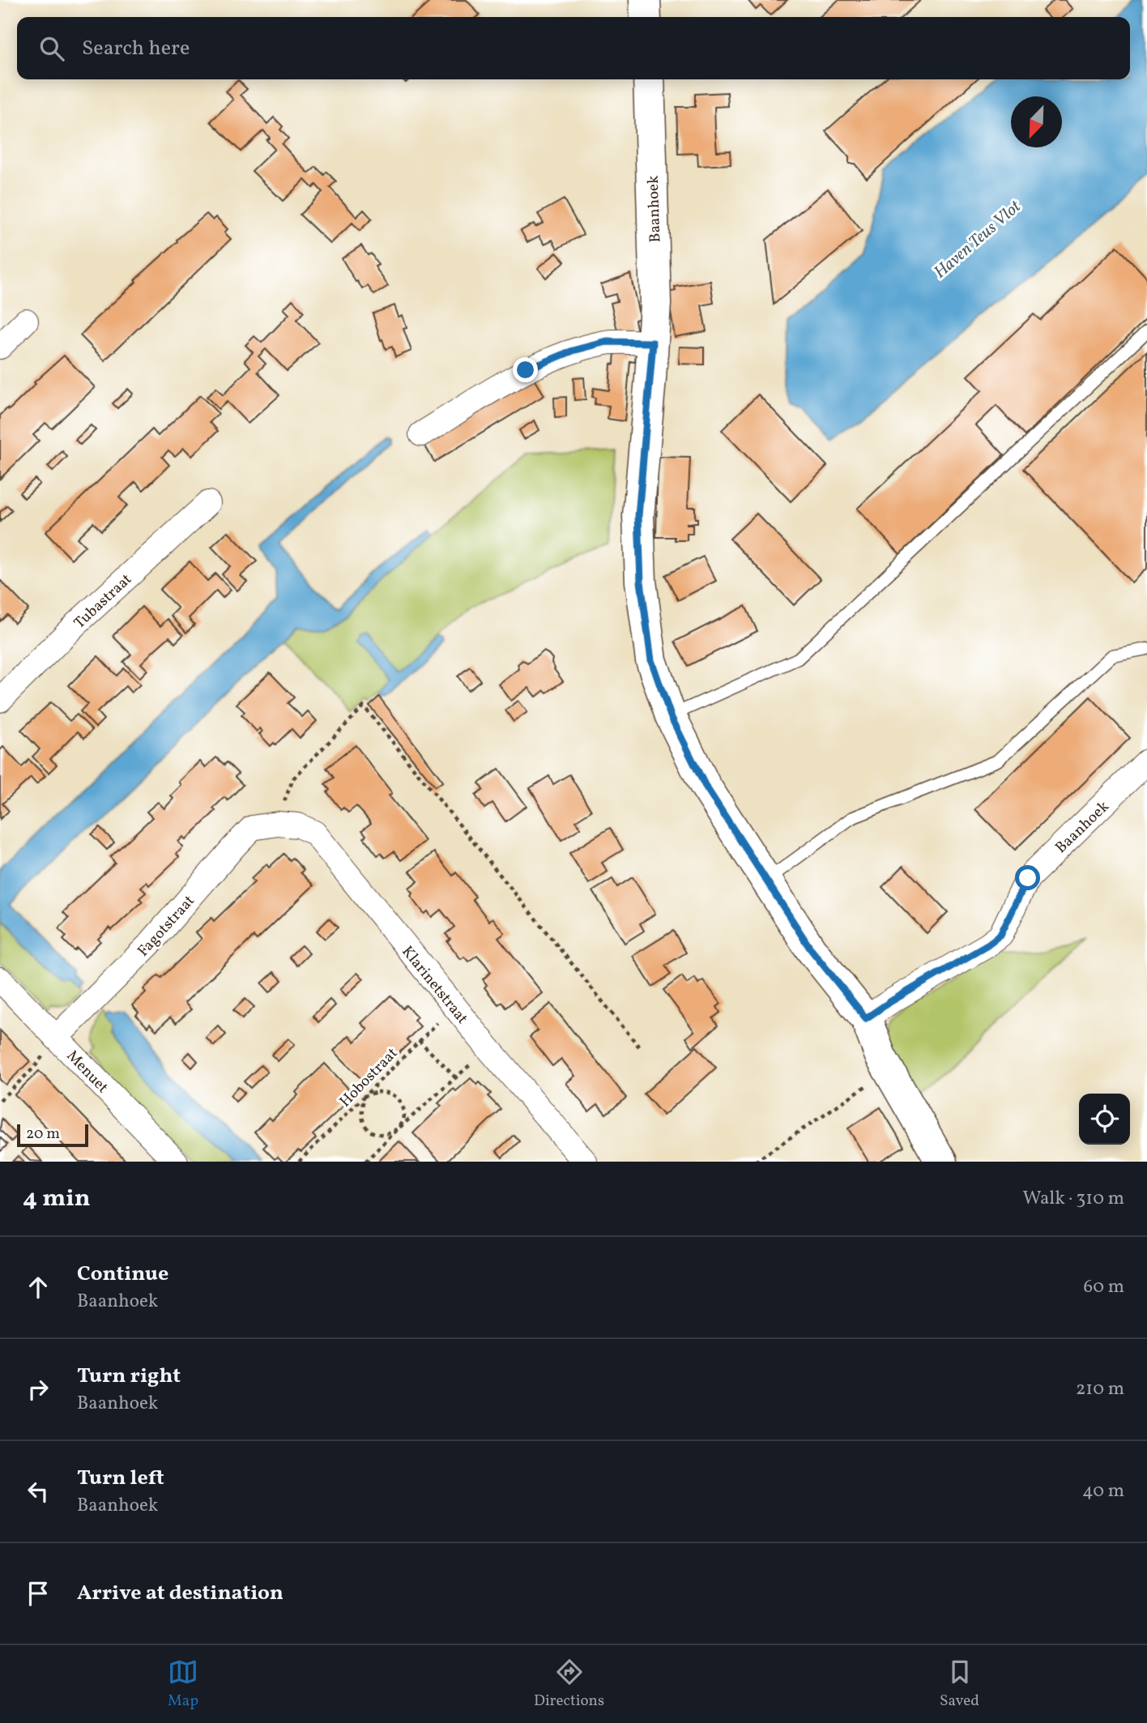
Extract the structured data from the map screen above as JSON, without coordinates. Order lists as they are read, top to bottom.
{
  "streets": {
    "street": [
      "Baanhoek",
      "Tubastraat",
      "Fagotstraat",
      "Klarinetstraat",
      "Menuet"
    ],
    "path": ["Hobostraat"]
  },
  "crossings": [
    ["Fagotstraat", "Klarinetstraat"],
    ["Fagotstraat", "Menuet"],
    ["Klarinetstraat", "Hobostraat"]
  ],
  "water": ["Haven Teus Vlot"],
  "scale_bar": "20 m",
  "north": "bottom left",
  "page": {
    "search": "Search here",
    "scale": "20 m",
    "heading": ["4 min", "Walk · 310 m"],
    "list": [
      ["Continue", "Baanhoek", "60 m"],
      ["Turn right", "Baanhoek", "210 m"],
      ["Turn left", "Baanhoek", "40 m"],
      "Arrive at destination"
    ],
    "nav": ["Map", "Directions", "Saved"]
  }
}
